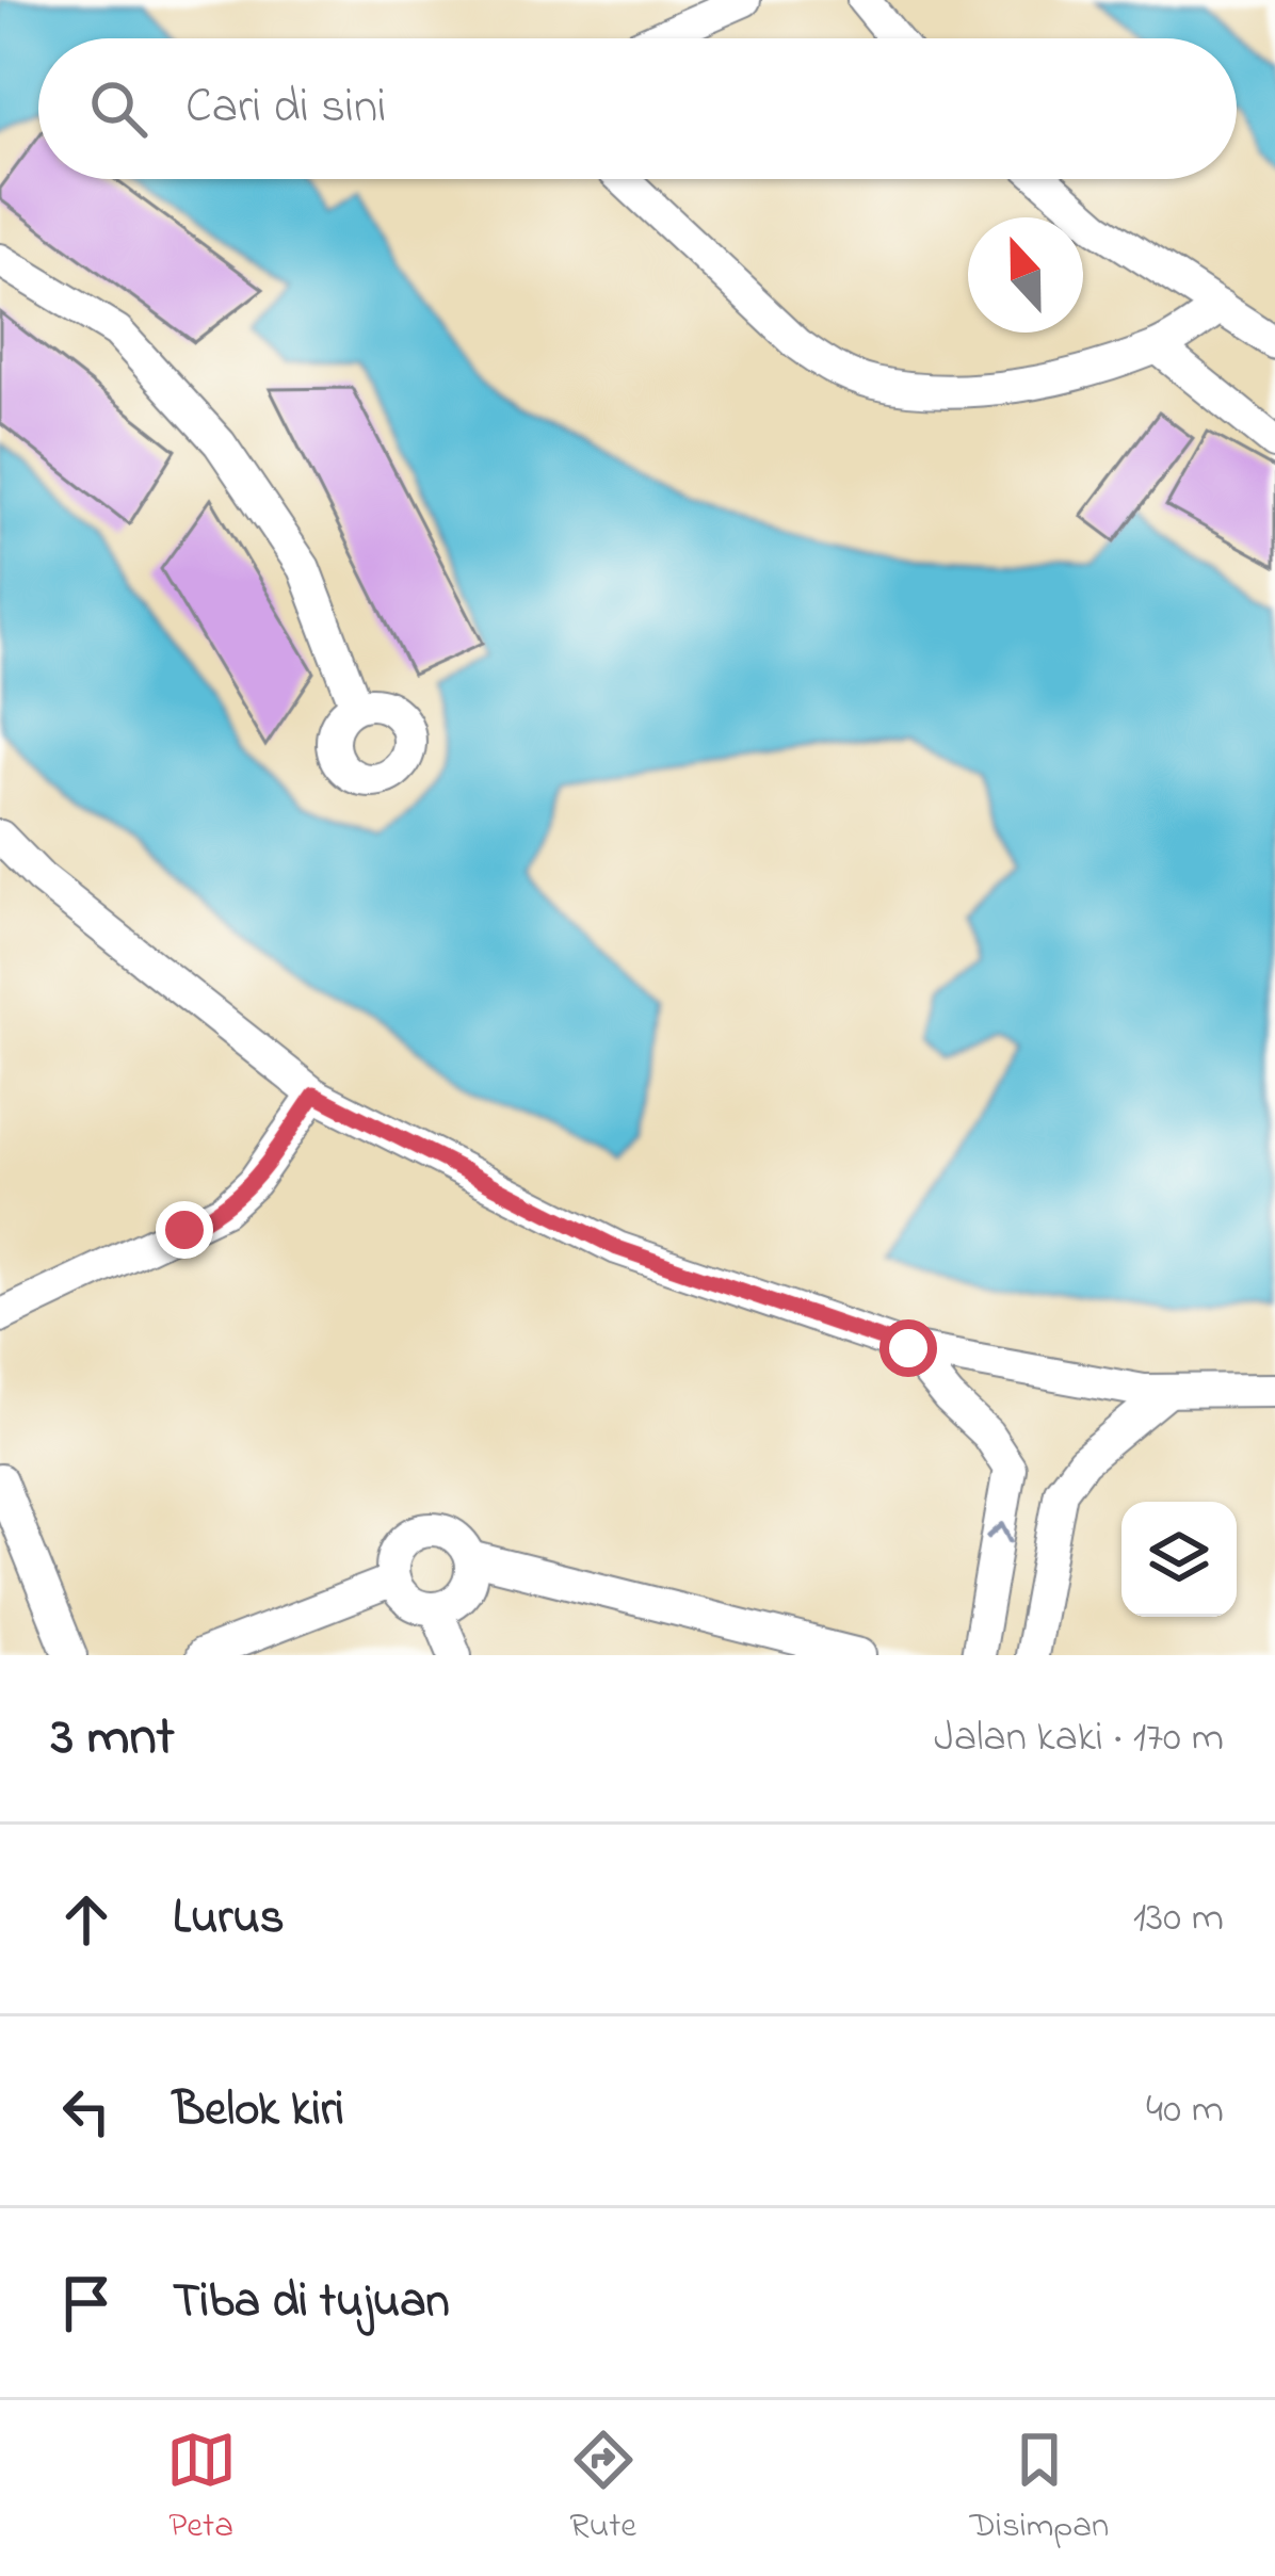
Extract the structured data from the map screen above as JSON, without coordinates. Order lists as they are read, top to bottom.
{
  "north": "top",
  "page": {
    "search": "Cari di sini",
    "heading": ["3 mnt", "Jalan kaki · 170 m"],
    "list": [
      ["Lurus", "130 m"],
      ["Belok kiri", "40 m"],
      "Tiba di tujuan"
    ],
    "nav": ["Peta", "Rute", "Disimpan"]
  }
}
